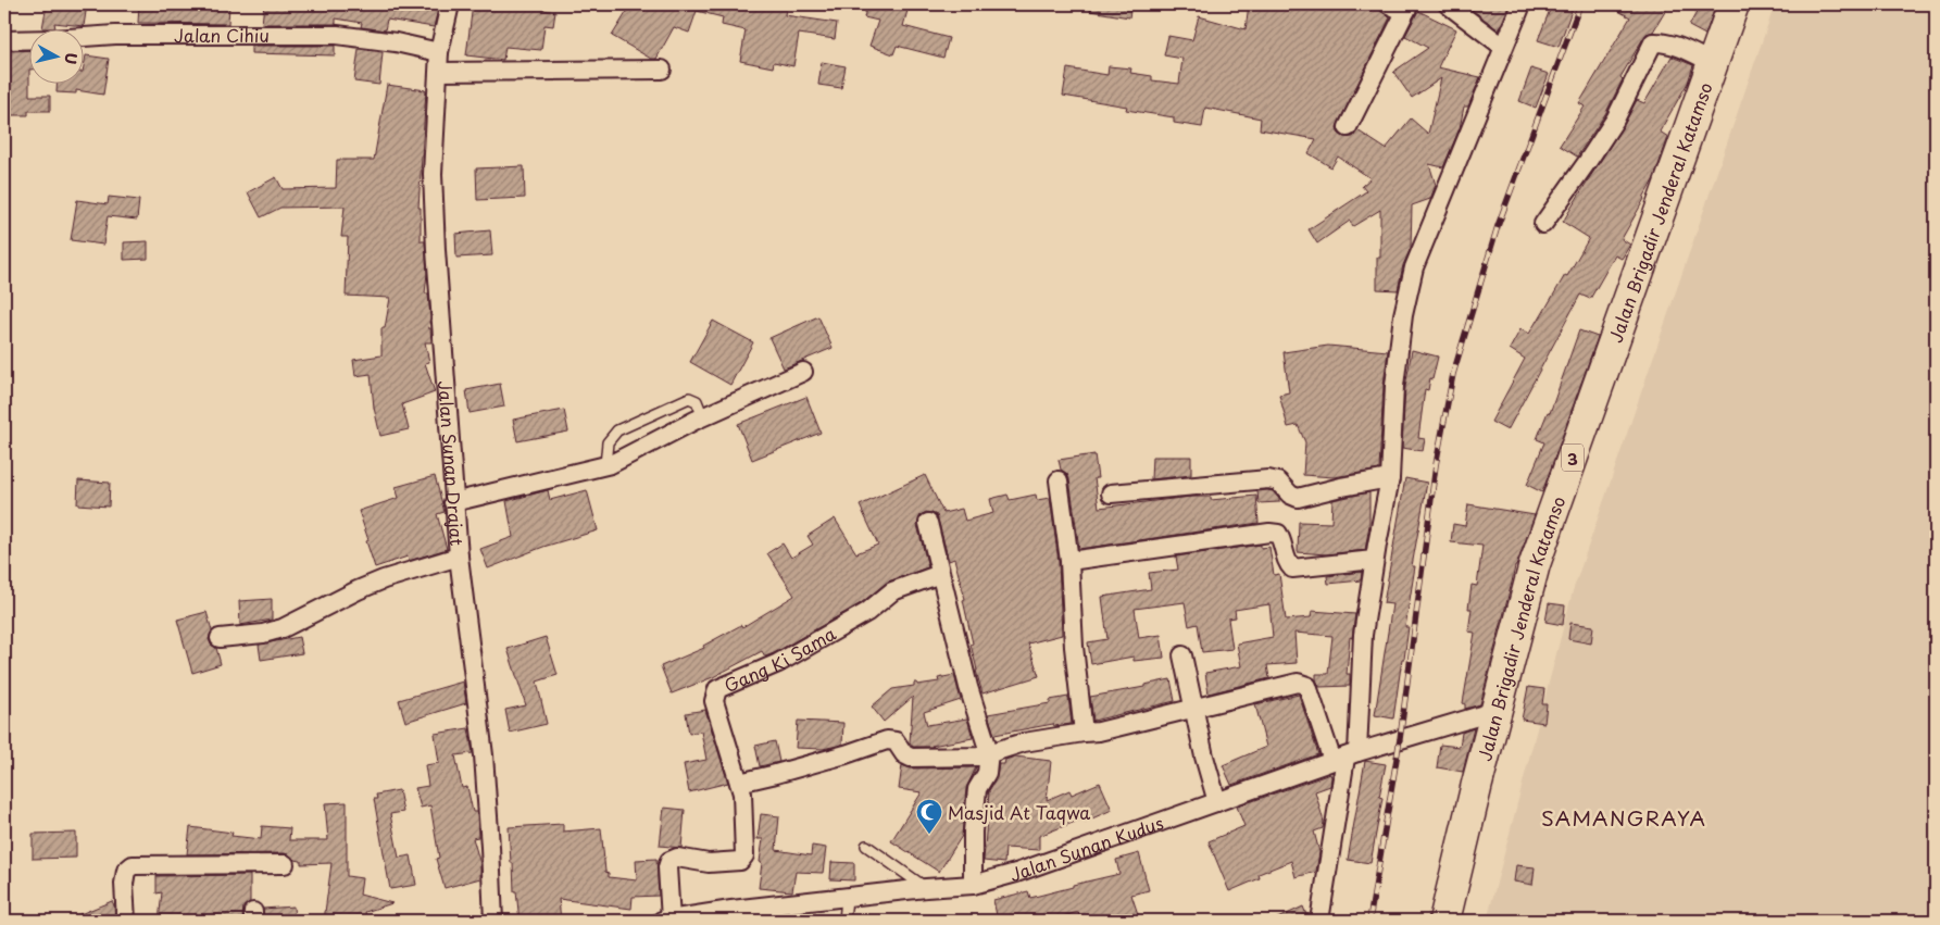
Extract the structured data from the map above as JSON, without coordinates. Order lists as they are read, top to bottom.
{
  "streets": {
    "highway": ["Jalan Brigadir Jenderal Katamso", "3"],
    "street": [
      "Jalan Cihiu",
      "Jalan Sunan Drajat",
      "Gang Ki Sama",
      "Jalan Sunan Kudus"
    ]
  },
  "crossings": [
    ["Jalan Cihiu", "Jalan Sunan Drajat"],
    ["Jalan Brigadir Jenderal Katamso", "Jalan Sunan Kudus"],
    ["Gang Ki Sama", "Jalan Sunan Kudus"]
  ],
  "districts": ["SAMANGRAYA"],
  "places": {
    "mosque": ["Masjid At Taqwa"]
  },
  "north": "right"
}
